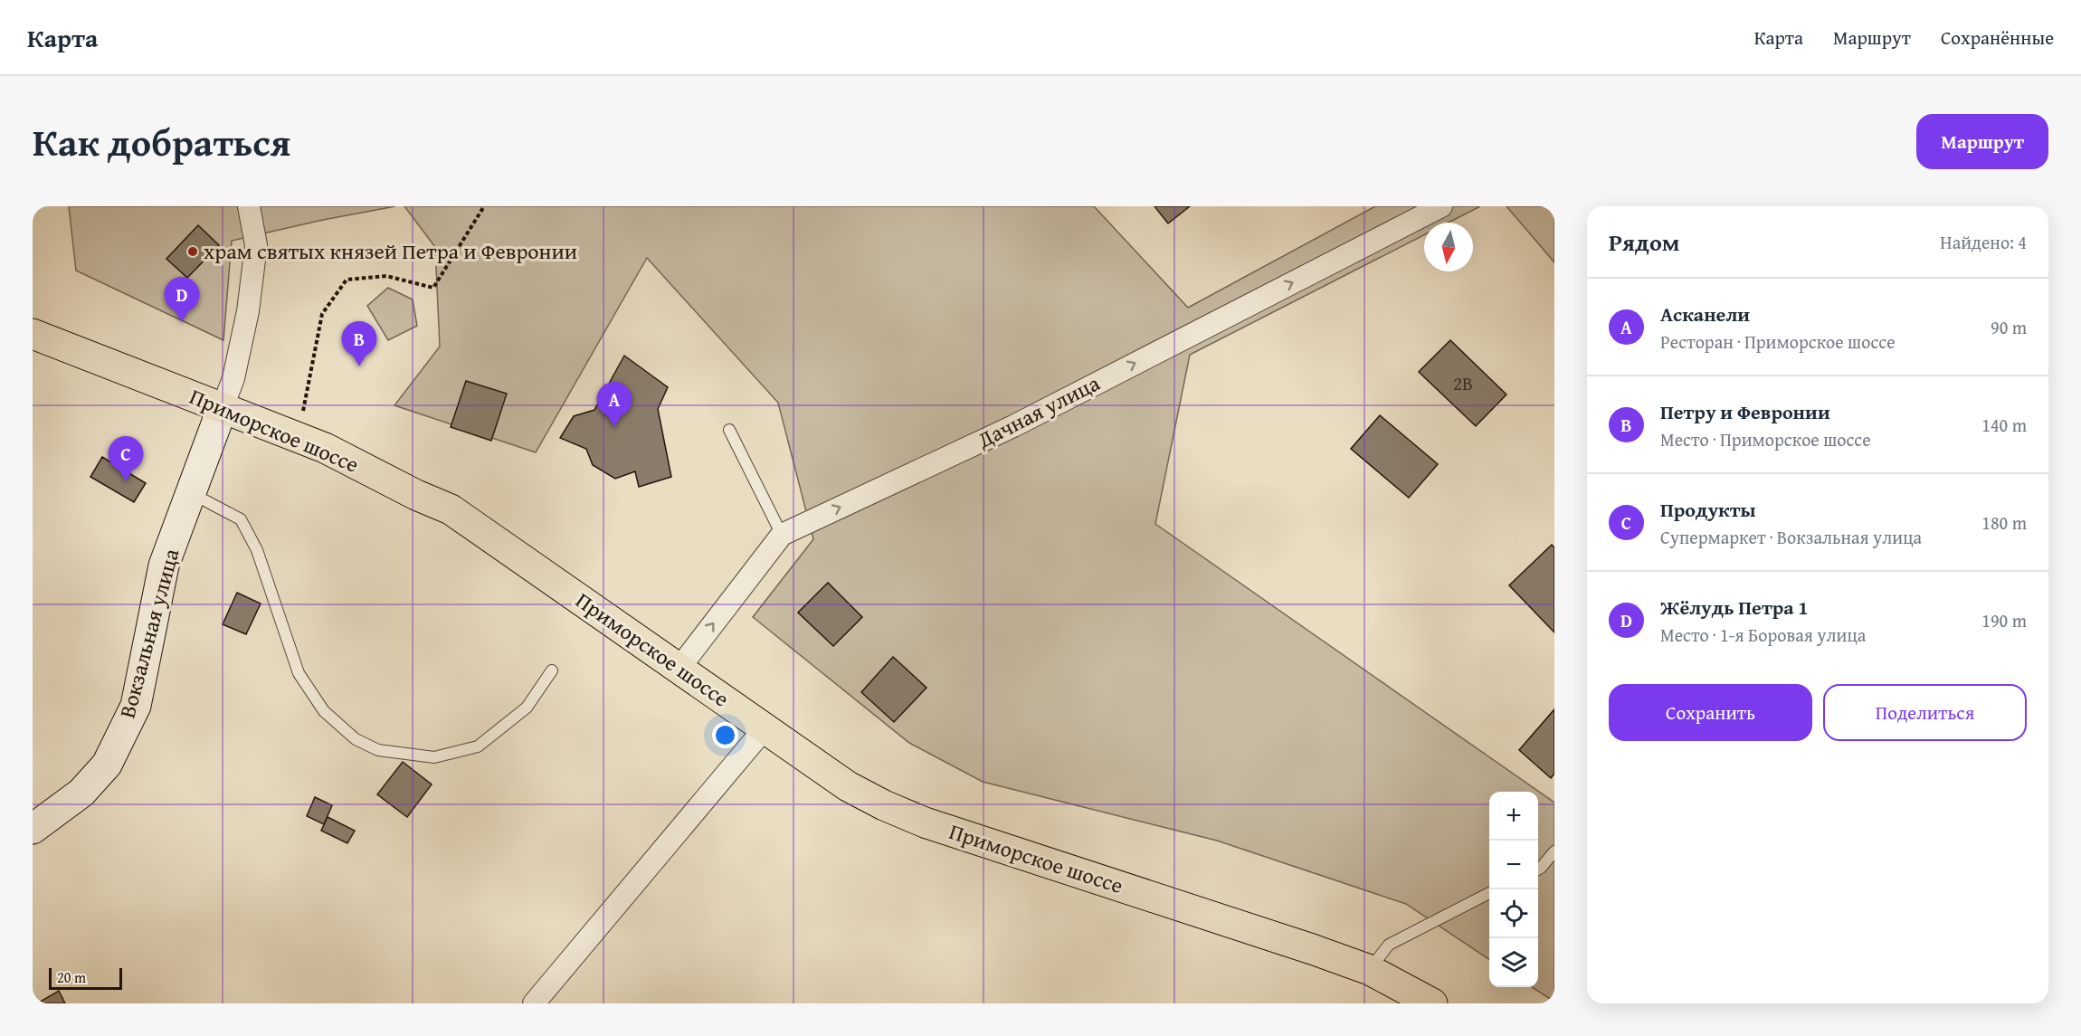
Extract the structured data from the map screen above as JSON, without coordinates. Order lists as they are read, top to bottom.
{
  "streets": {
    "main road": ["Приморское шоссе"],
    "street": ["Дачная улица", "Вокзальная улица"]
  },
  "crossings": [
    ["Дачная улица", "Приморское шоссе"],
    ["Приморское шоссе", "Вокзальная улица"]
  ],
  "one_way": ["Дачная улица"],
  "places": ["храм святых князей Петра и Февронии"],
  "house_numbers": ["2В"],
  "scale_bar": "20 m",
  "north": "bottom",
  "page": {
    "header": "Карта",
    "nav": ["Карта", "Маршрут", "Сохранённые"],
    "title": "Как добраться",
    "buttons": [
      "Маршрут",
      ["Сохранить", "Поделиться"]
    ],
    "heading": ["Рядом", "Найдено: 4"],
    "pins": [
      "D",
      "B",
      "A",
      "C"
    ],
    "list": [
      {
        "mark": "A",
        "name": "Асканели",
        "note": "Ресторан · Приморское шоссе",
        "value": "90 m"
      },
      {
        "mark": "B",
        "name": "Петру и Февронии",
        "note": "Место · Приморское шоссе",
        "value": "140 m"
      },
      {
        "mark": "C",
        "name": "Продукты",
        "note": "Супермаркет · Вокзальная улица",
        "value": "180 m"
      },
      {
        "mark": "D",
        "name": "Жёлудь Петра 1",
        "note": "Место · 1-я Боровая улица",
        "value": "190 m"
      }
    ],
    "map_buttons": ["+", "−"],
    "scale": "20 m"
  }
}
